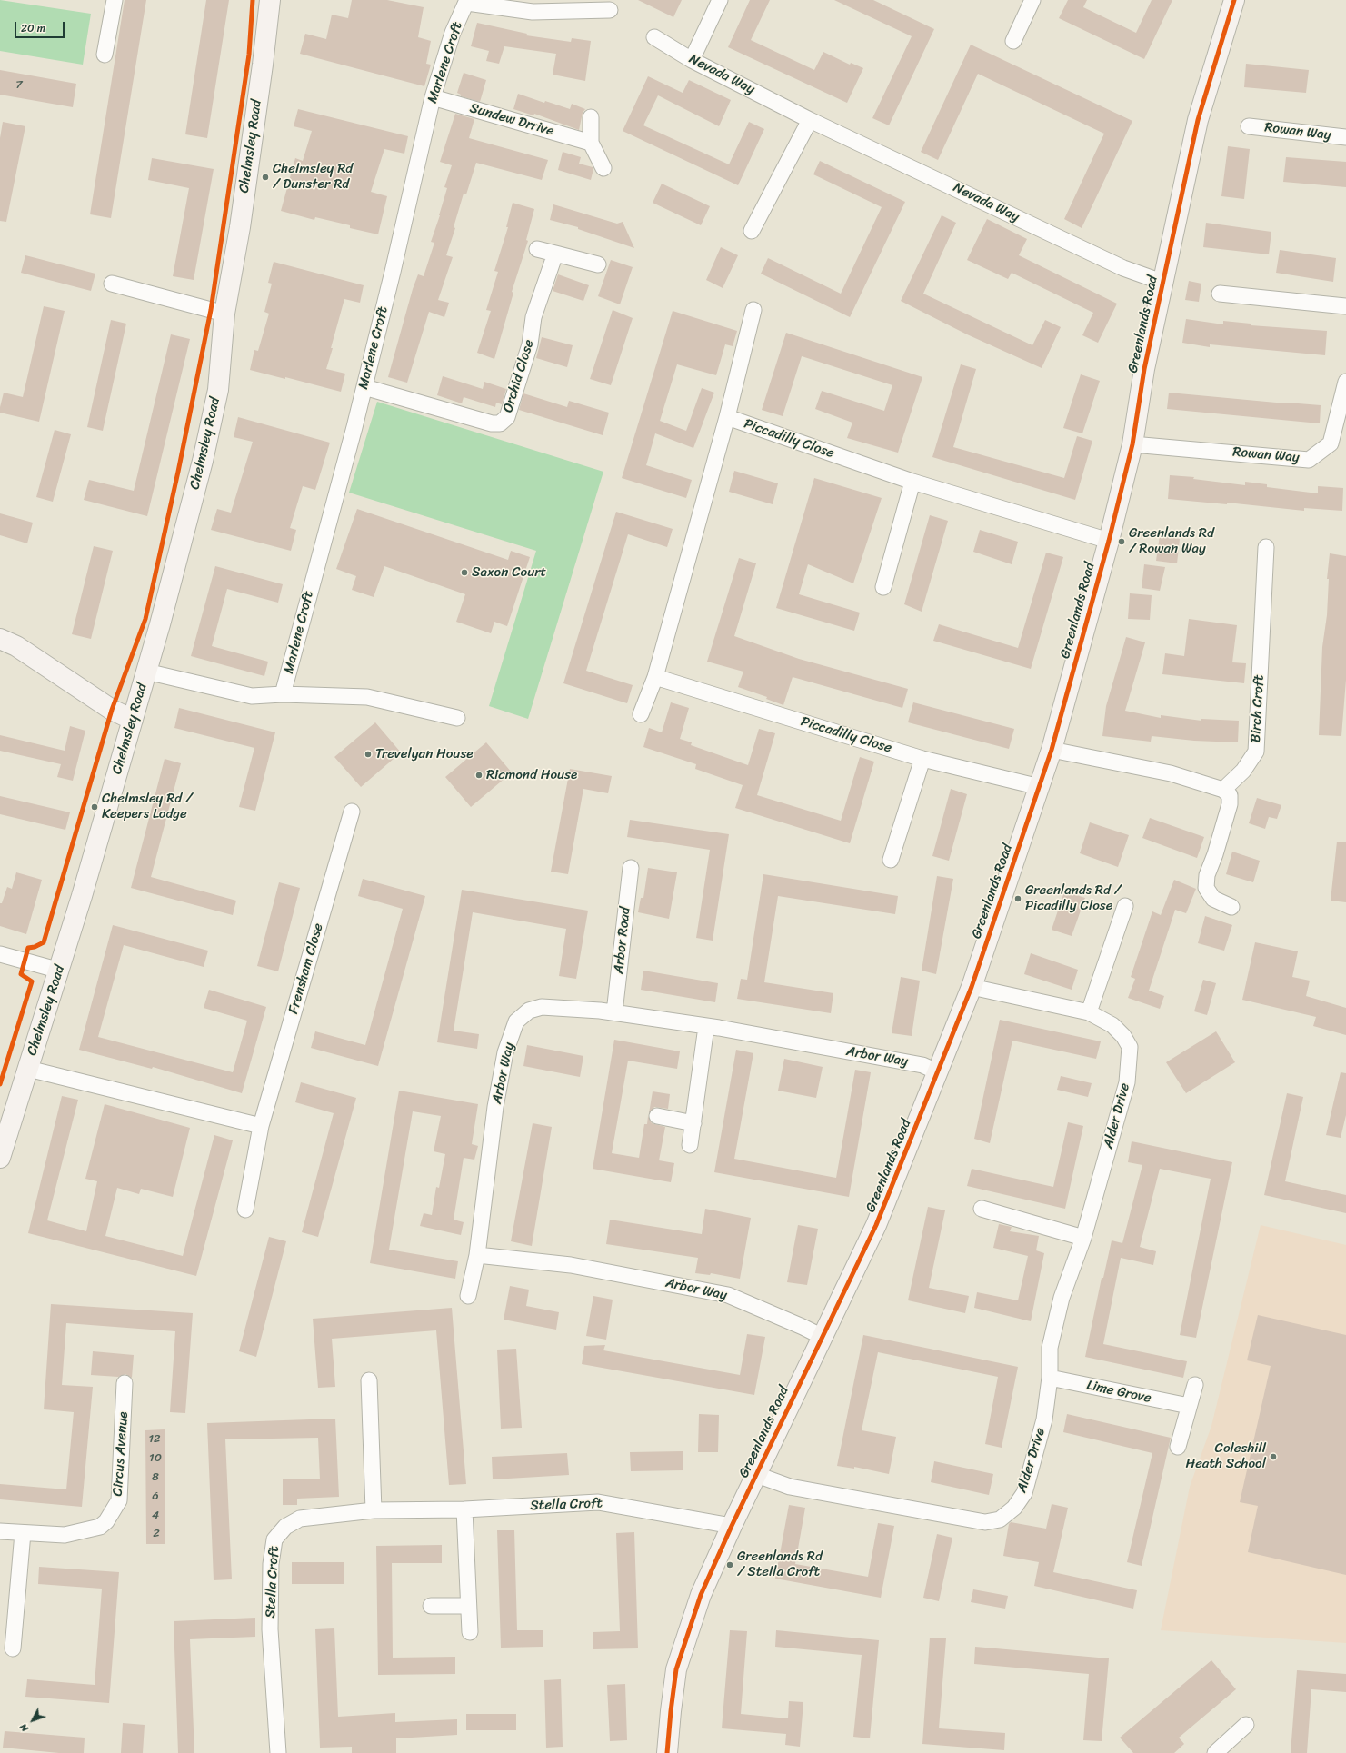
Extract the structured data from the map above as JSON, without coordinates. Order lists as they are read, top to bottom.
{
  "streets": {
    "street": [
      "Marlene Croft",
      "Nevada Way",
      "Sundew Drrive",
      "Rowan Way",
      "Chelmsley Road",
      "Greenlands Road",
      "Orchid Close",
      "Piccadilly Close",
      "Birch Croft",
      "Arbor Road",
      "Frensham Close",
      "Arbor Way",
      "Alder Drive",
      "Lime Grove",
      "Circus Avenue",
      "Stella Croft"
    ]
  },
  "crossings": [
    ["Marlene Croft", "Sundew Drrive"],
    ["Marlene Croft", "Chelmsley Road"],
    ["Marlene Croft", "Orchid Close"],
    ["Nevada Way", "Greenlands Road"],
    ["Rowan Way", "Greenlands Road"],
    ["Greenlands Road", "Piccadilly Close"],
    ["Greenlands Road", "Arbor Way"],
    ["Greenlands Road", "Alder Drive"],
    ["Greenlands Road", "Stella Croft"],
    ["Arbor Road", "Arbor Way"],
    ["Alder Drive", "Lime Grove"]
  ],
  "places": [
    "Chelmsley Rd / Dunster Rd",
    "Greenlands Rd / Rowan Way",
    "Saxon Court",
    "Trevelyan House",
    "Ricmond House",
    "Chelmsley Rd / Keepers Lodge",
    "Greenlands Rd / Picadilly Close",
    "Coleshill Heath School",
    "Greenlands Rd / Stella Croft"
  ],
  "house_numbers": [
    "7",
    "12",
    "10",
    "8",
    "6",
    "4",
    "2"
  ],
  "scale_bar": "20 m",
  "north": "bottom left"
}
